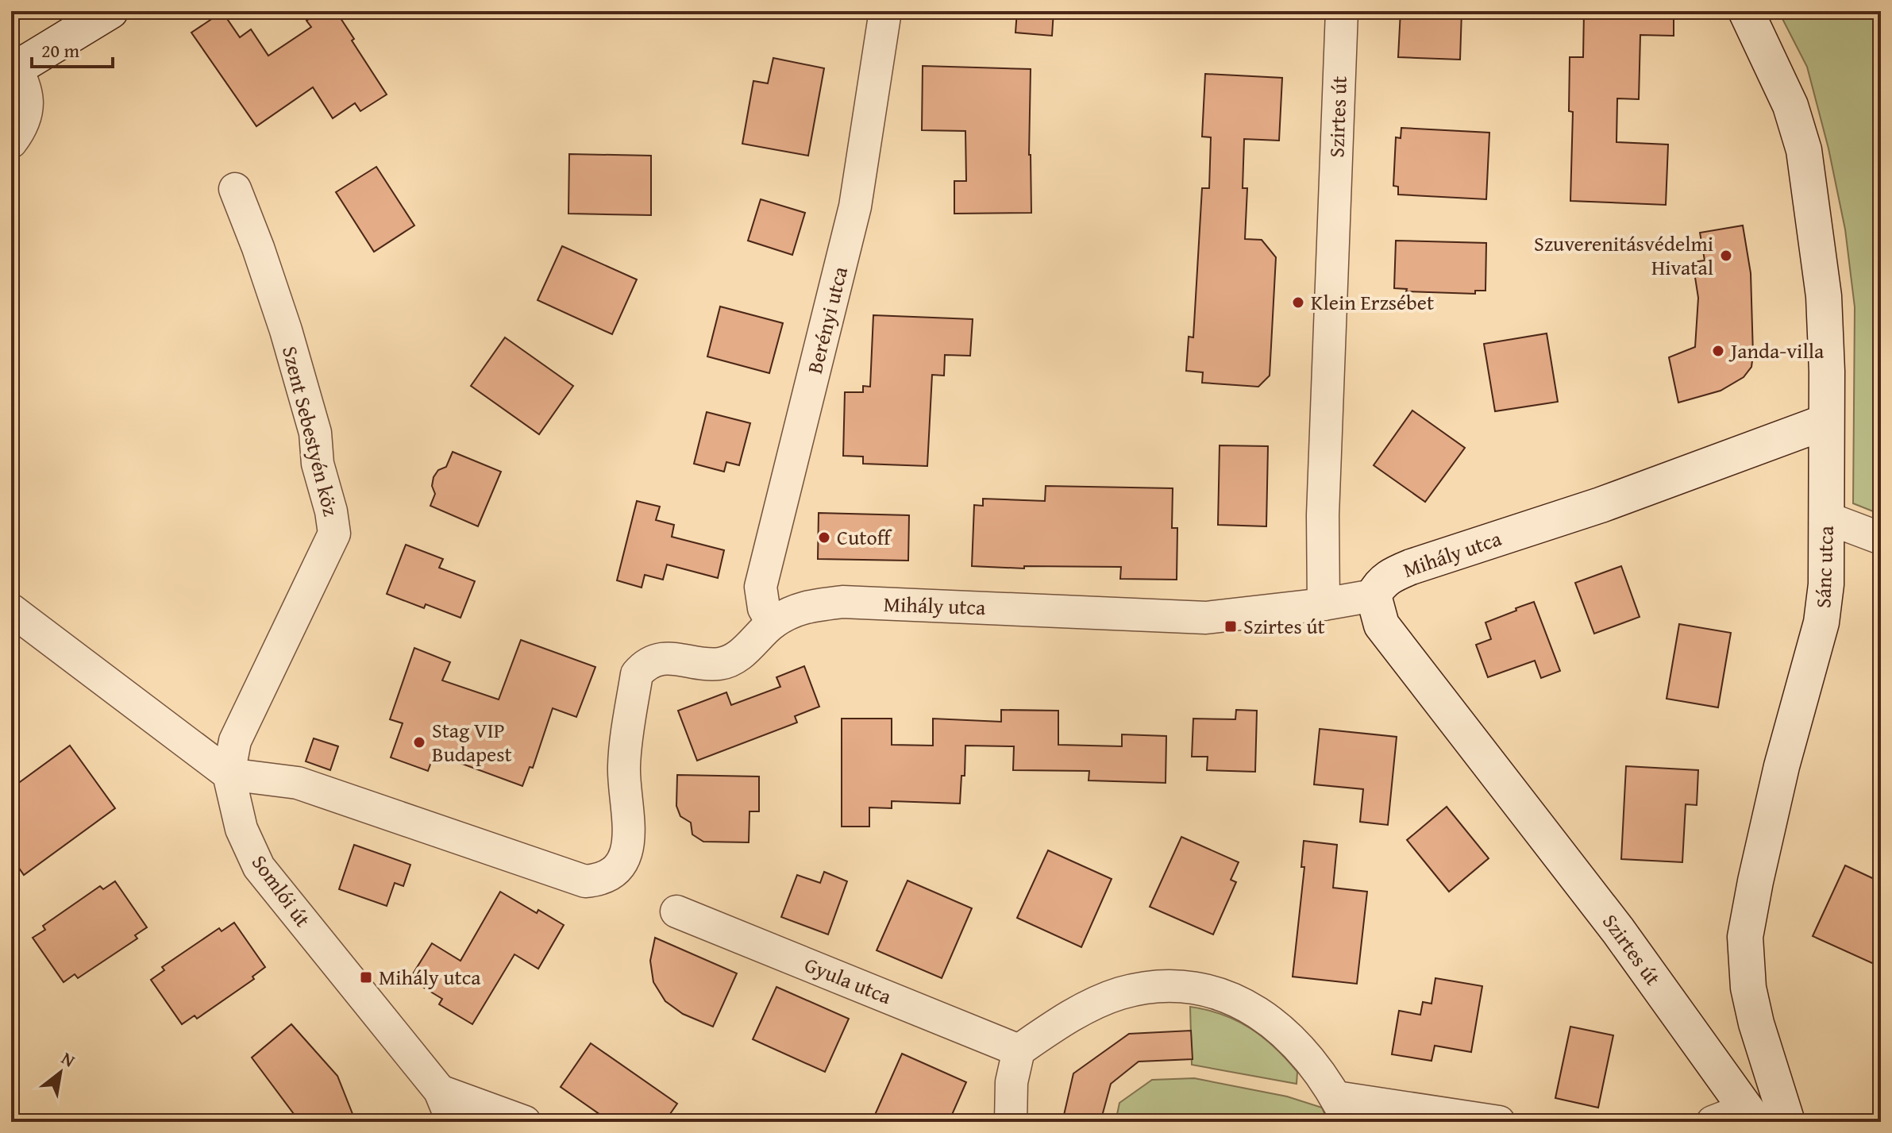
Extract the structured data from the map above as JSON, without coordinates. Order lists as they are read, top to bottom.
{
  "streets": {
    "street": [
      "Szirtes út",
      "Berényi utca",
      "Szent Sebestyén köz",
      "Mihály utca",
      "Sánc utca",
      "Somlói út",
      "Gyula utca"
    ]
  },
  "crossings": [
    ["Szirtes út", "Mihály utca"],
    ["Berényi utca", "Mihály utca"],
    ["Szent Sebestyén köz", "Mihály utca"],
    ["Szent Sebestyén köz", "Somlói út"],
    ["Mihály utca", "Sánc utca"],
    ["Mihály utca", "Somlói út"]
  ],
  "places": {
    "other": [
      "Szuverenitásvédelmi Hivatal",
      "Klein Erzsébet",
      "Janda-villa",
      "Cutoff",
      "Stag VIP Budapest"
    ],
    "transit": ["Szirtes út", "Mihály utca"]
  },
  "scale_bar": "20 m",
  "north": "top right"
}
